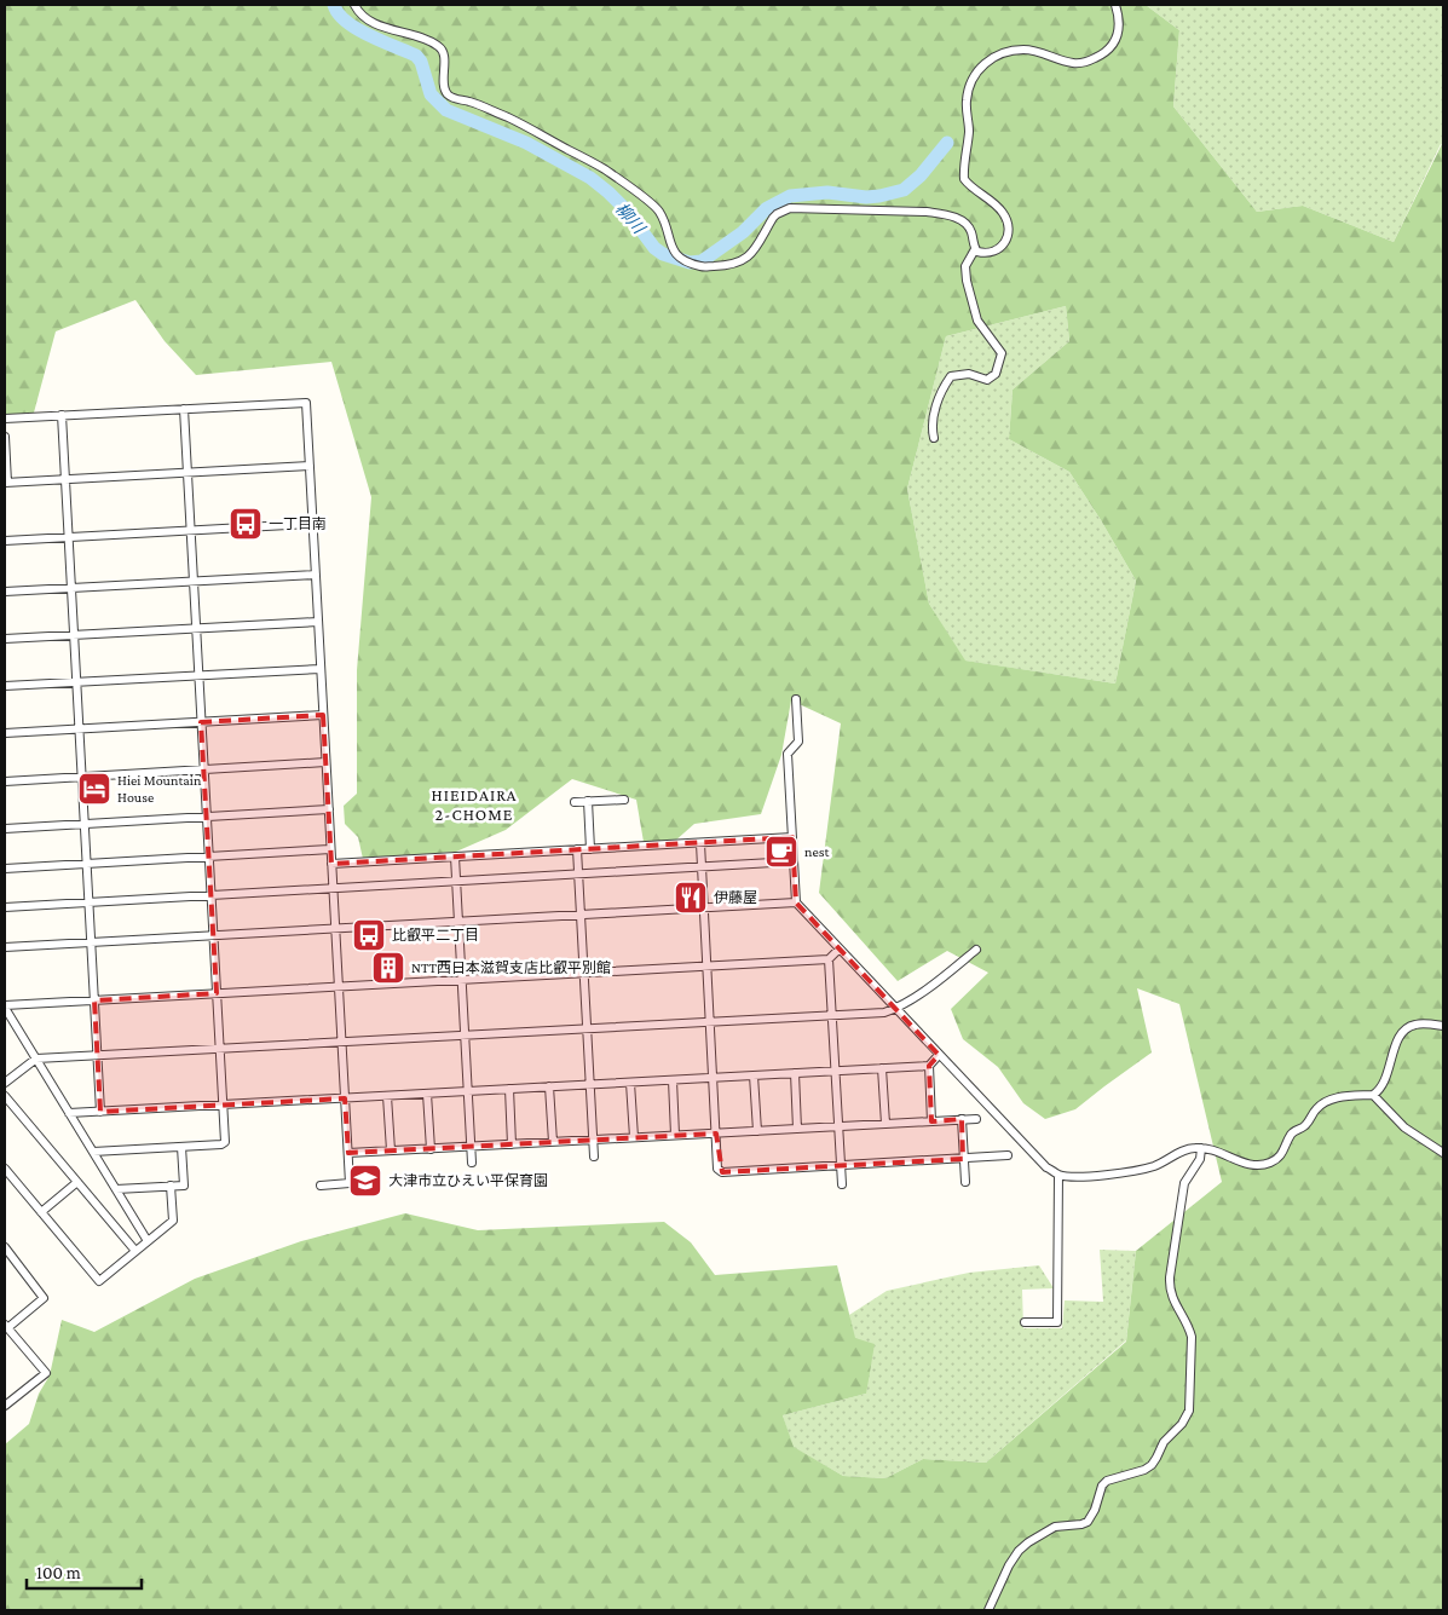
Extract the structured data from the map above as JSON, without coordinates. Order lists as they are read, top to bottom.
{
  "districts": ["HIEIDAIRA 2-CHOME"],
  "water": ["柳川"],
  "places": {
    "bus stop": ["一丁目南", "比叡平二丁目"],
    "hotel": ["Hiei Mountain House"],
    "cafe": ["nest"],
    "restaurant": ["伊藤屋"],
    "building": ["NTT西日本滋賀支店比叡平別館"],
    "school or university": ["大津市立ひえい平保育園"]
  },
  "scale_bar": "100 m"
}
